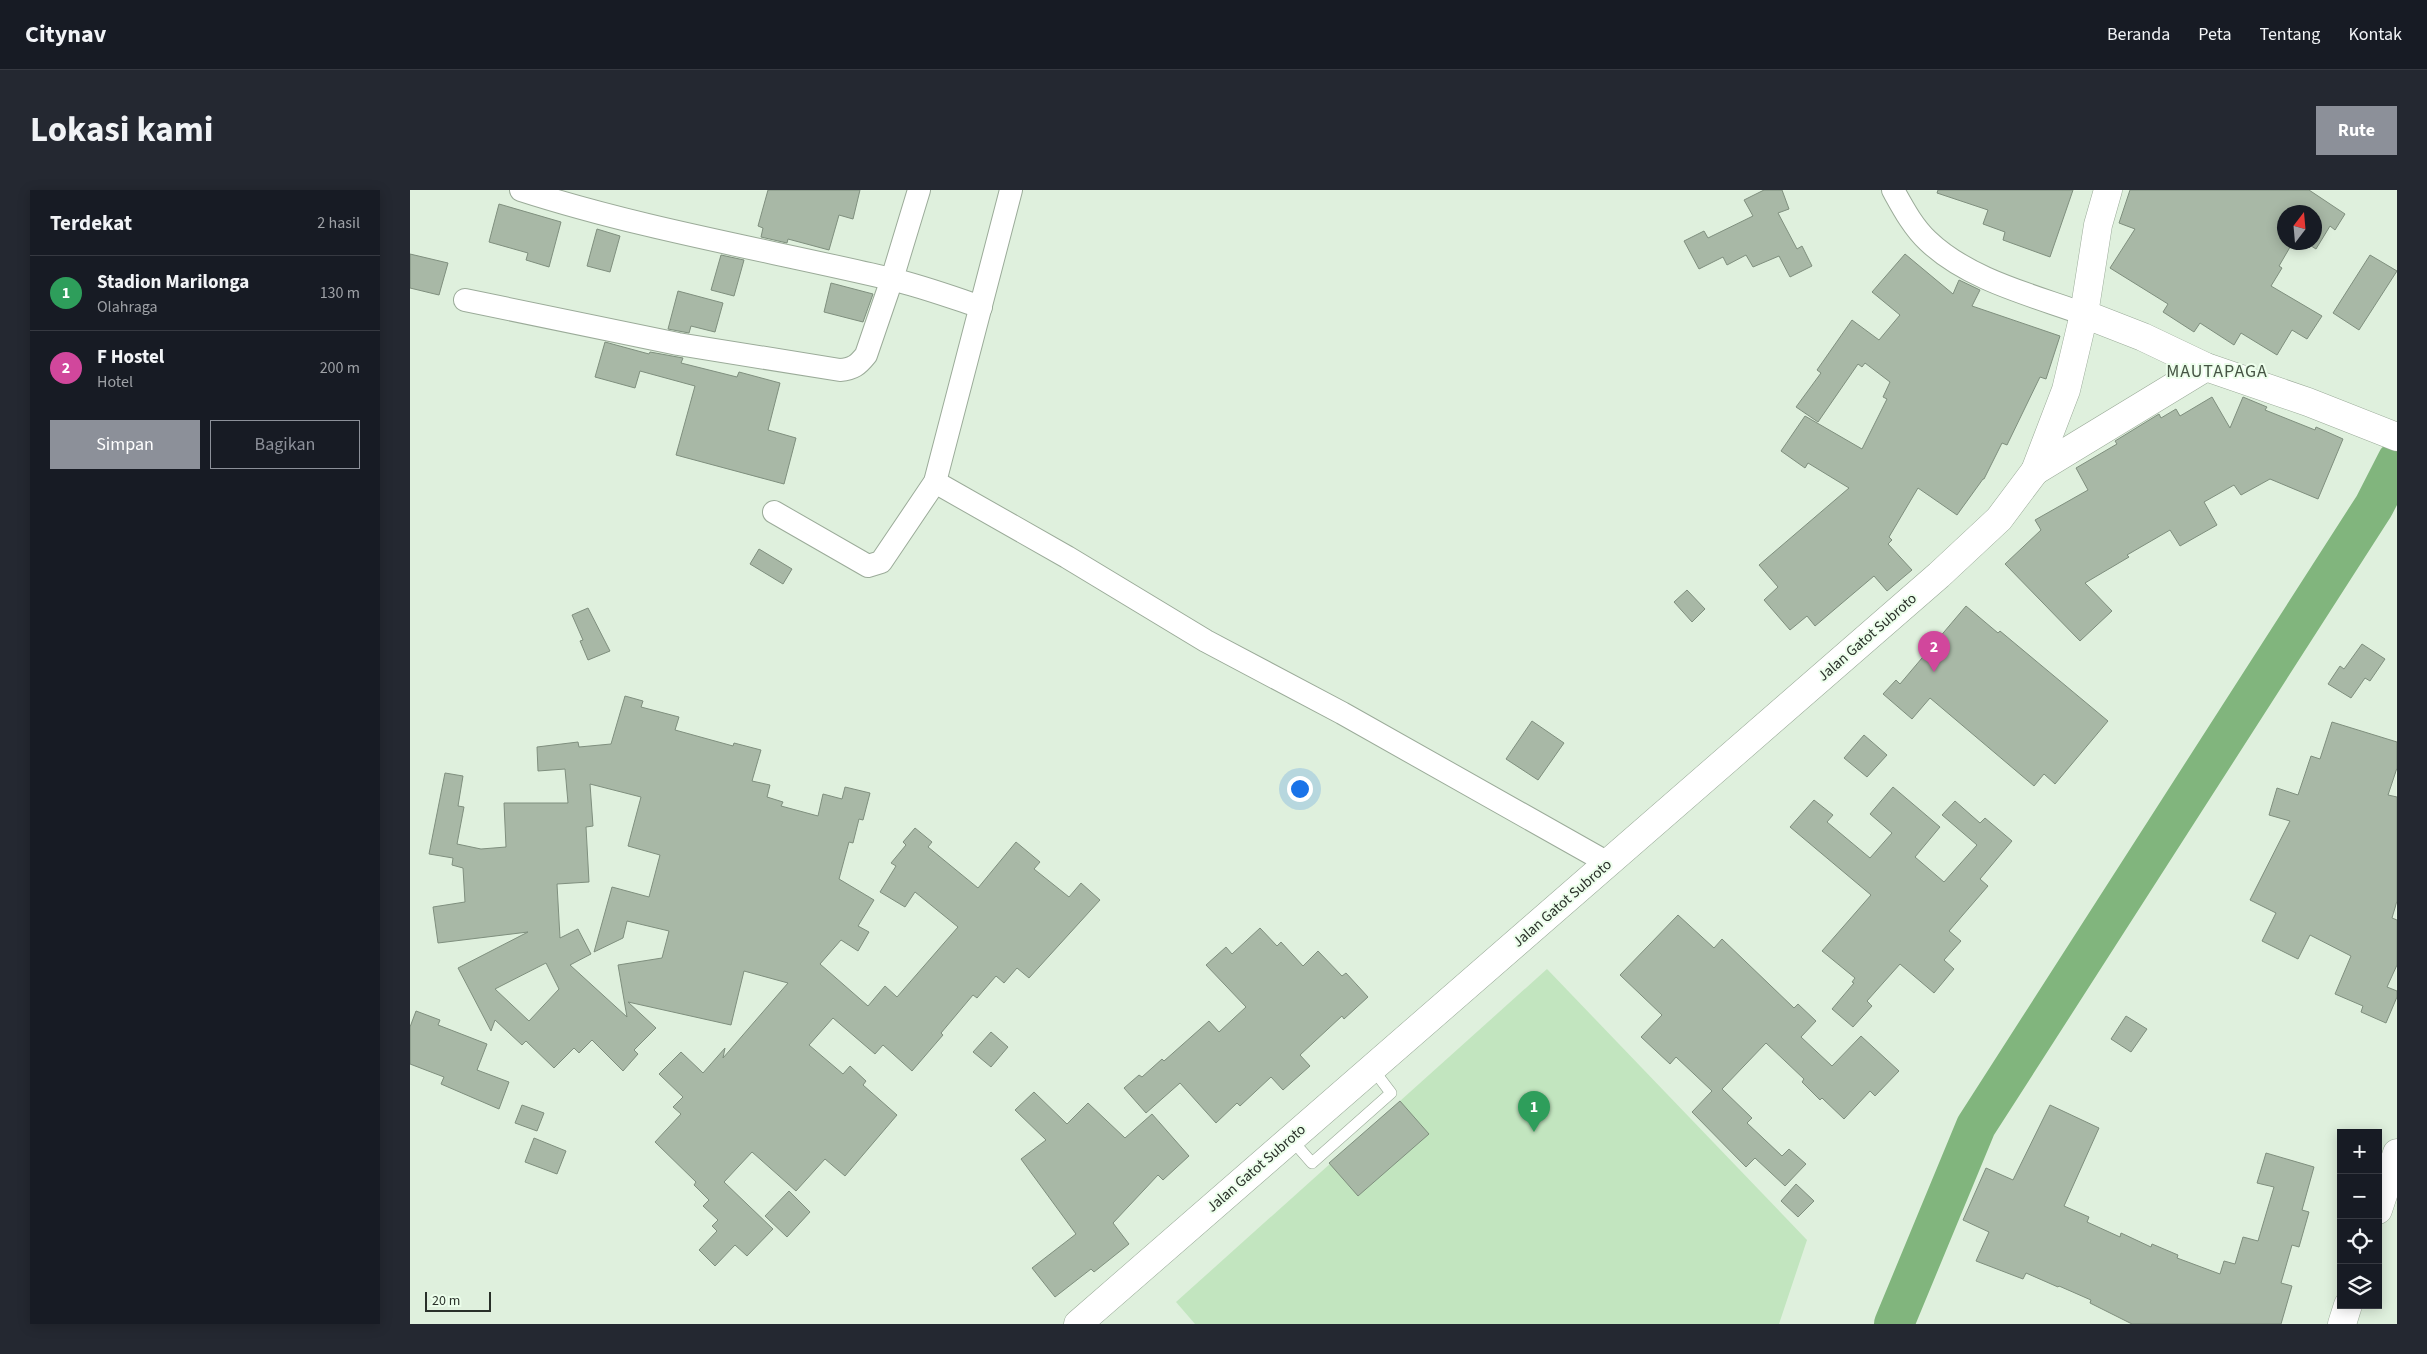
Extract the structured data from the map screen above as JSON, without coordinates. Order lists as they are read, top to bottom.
{
  "streets": {
    "main road": ["Jalan Gatot Subroto"]
  },
  "districts": ["MAUTAPAGA"],
  "scale_bar": "20 m",
  "north": "top",
  "page": {
    "header": "Citynav",
    "nav": [
      "Beranda",
      "Peta",
      "Tentang",
      "Kontak"
    ],
    "title": "Lokasi kami",
    "buttons": [
      "Rute",
      ["Simpan", "Bagikan"]
    ],
    "heading": ["Terdekat", "2 hasil"],
    "list": [
      {
        "mark": "1",
        "name": "Stadion Marilonga",
        "note": "Olahraga",
        "value": "130 m"
      },
      {
        "mark": "2",
        "name": "F Hostel",
        "note": "Hotel",
        "value": "200 m"
      }
    ],
    "pins": ["2", "1"],
    "map_buttons": ["+", "−"],
    "scale": "20 m"
  }
}
